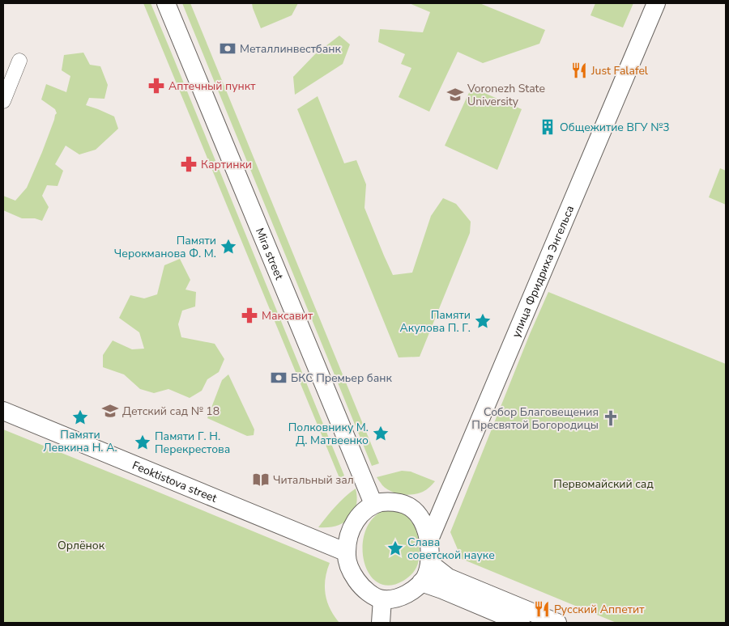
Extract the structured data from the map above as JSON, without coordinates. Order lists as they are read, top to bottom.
{
  "streets": {
    "street": ["Mira street", "улица Фридриха Энгельса", "Feoktistova street"]
  },
  "crossings": [
    ["Mira street", "улица Фридриха Энгельса"],
    ["Mira street", "Feoktistova street"],
    ["улица Фридриха Энгельса", "Feoktistova street"]
  ],
  "parks": ["Первомайский сад", "Орлёнок"],
  "places": {
    "bank": ["Металлинвестбанк", "БКС Премьер банк"],
    "restaurant": ["Just Falafel", "Русский Аппетит"],
    "pharmacy": ["Аптечный пункт", "Картинки", "Максавит"],
    "school or university": ["Voronezh State University", "Детский сад № 18"],
    "building": ["Общежитие ВГУ №3"],
    "place": [
      "Памяти Черокманова Ф. М.",
      "Памяти Акулова П. Г.",
      "Памяти Левкина Н. А.",
      "Полковнику М. Д. Матвеенко",
      "Памяти Г. Н. Перекрестова",
      "Слава советской науке"
    ],
    "church": ["Собор Благовещения Пресвятой Богородицы"],
    "library": ["Читальный зал"]
  }
}
